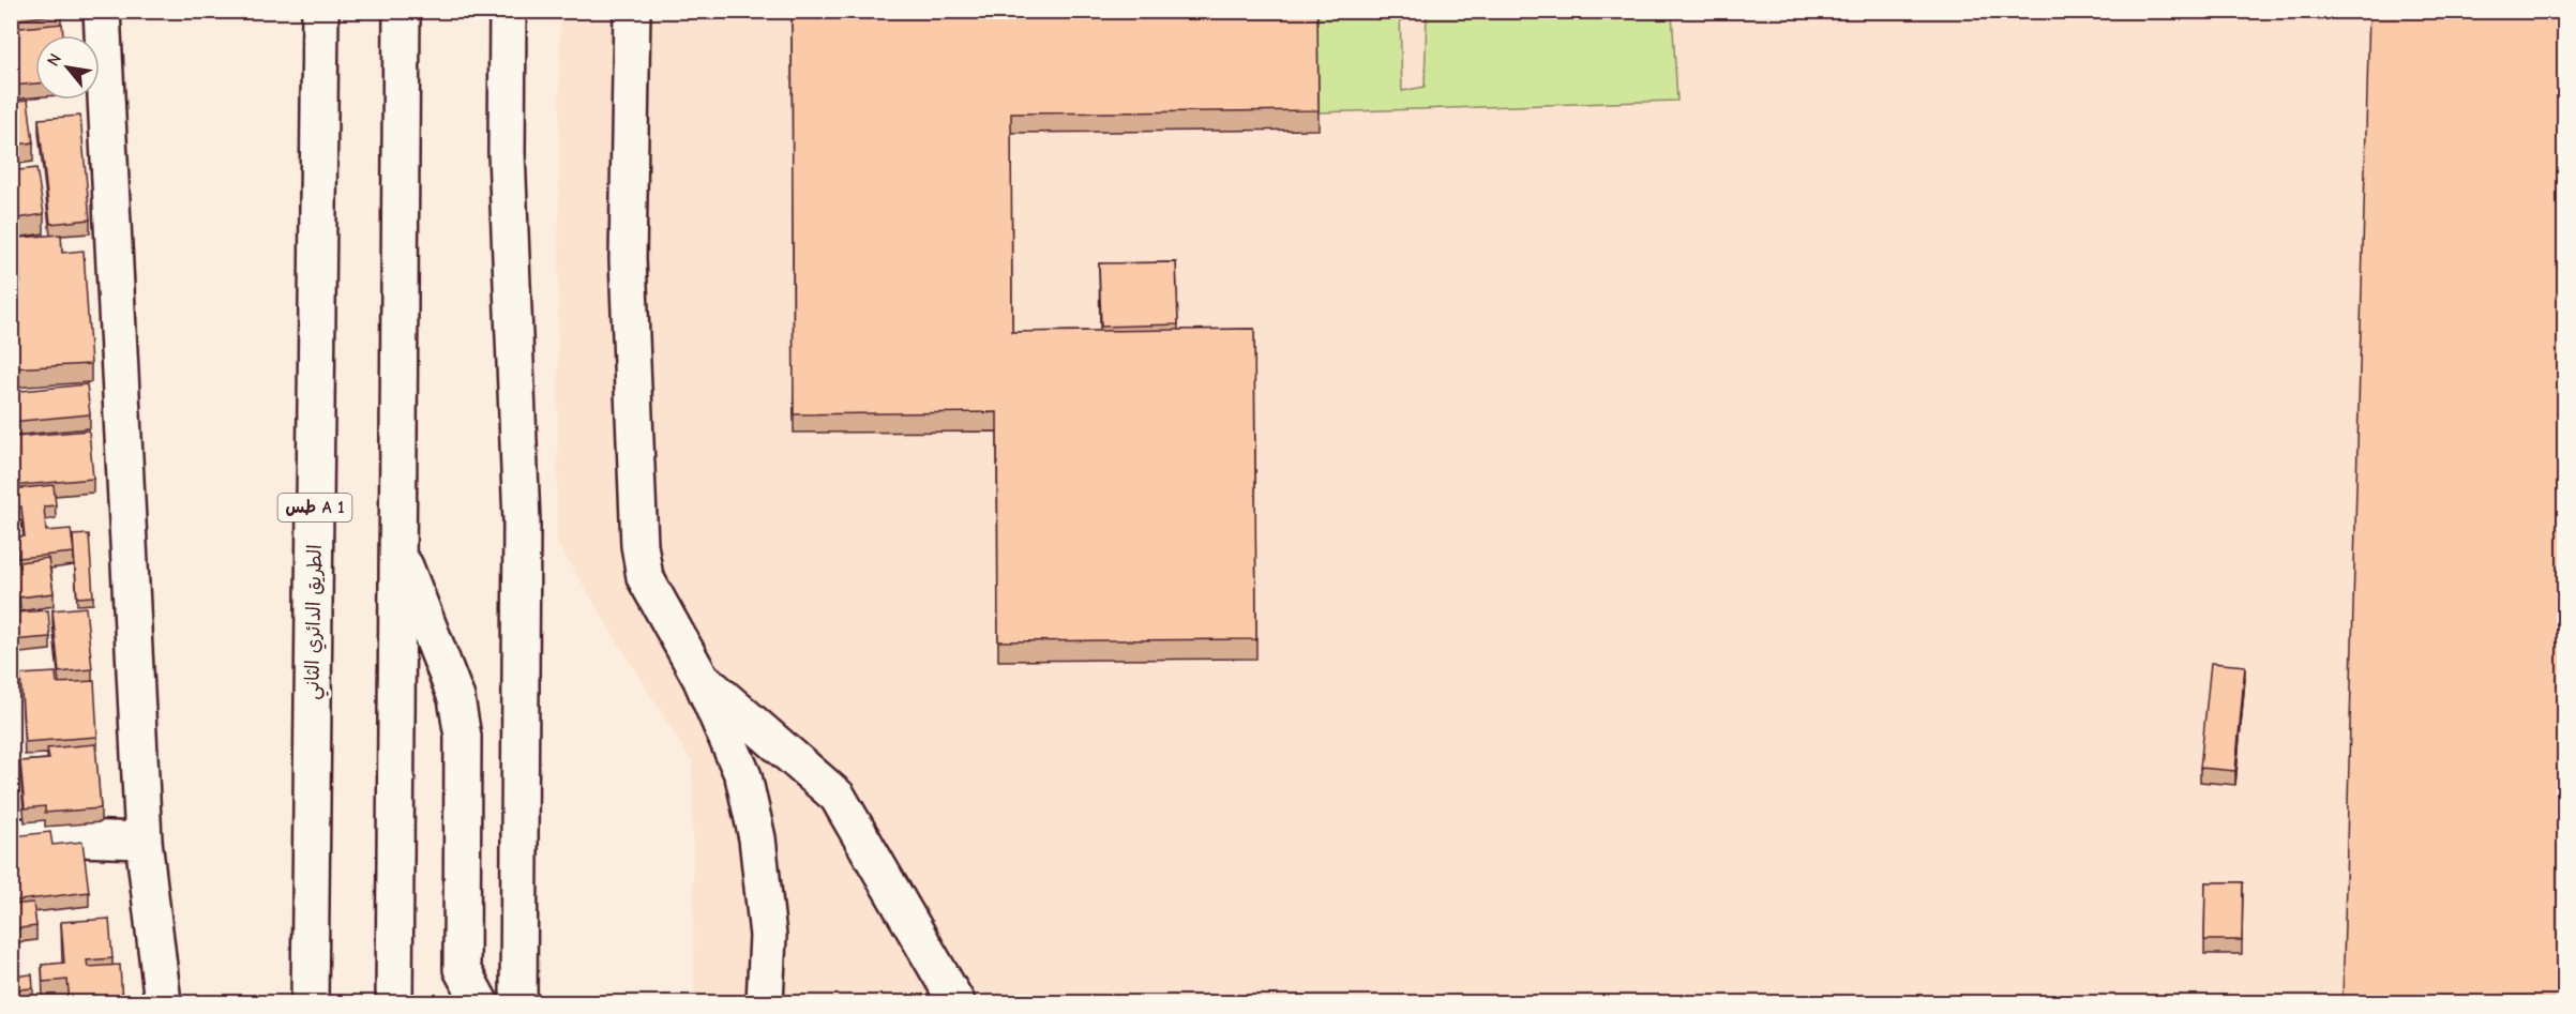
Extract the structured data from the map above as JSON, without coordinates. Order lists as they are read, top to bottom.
{
  "streets": {
    "main road": ["طس A 1", "الطريق الدائري الثاني"]
  },
  "north": "top left"
}
